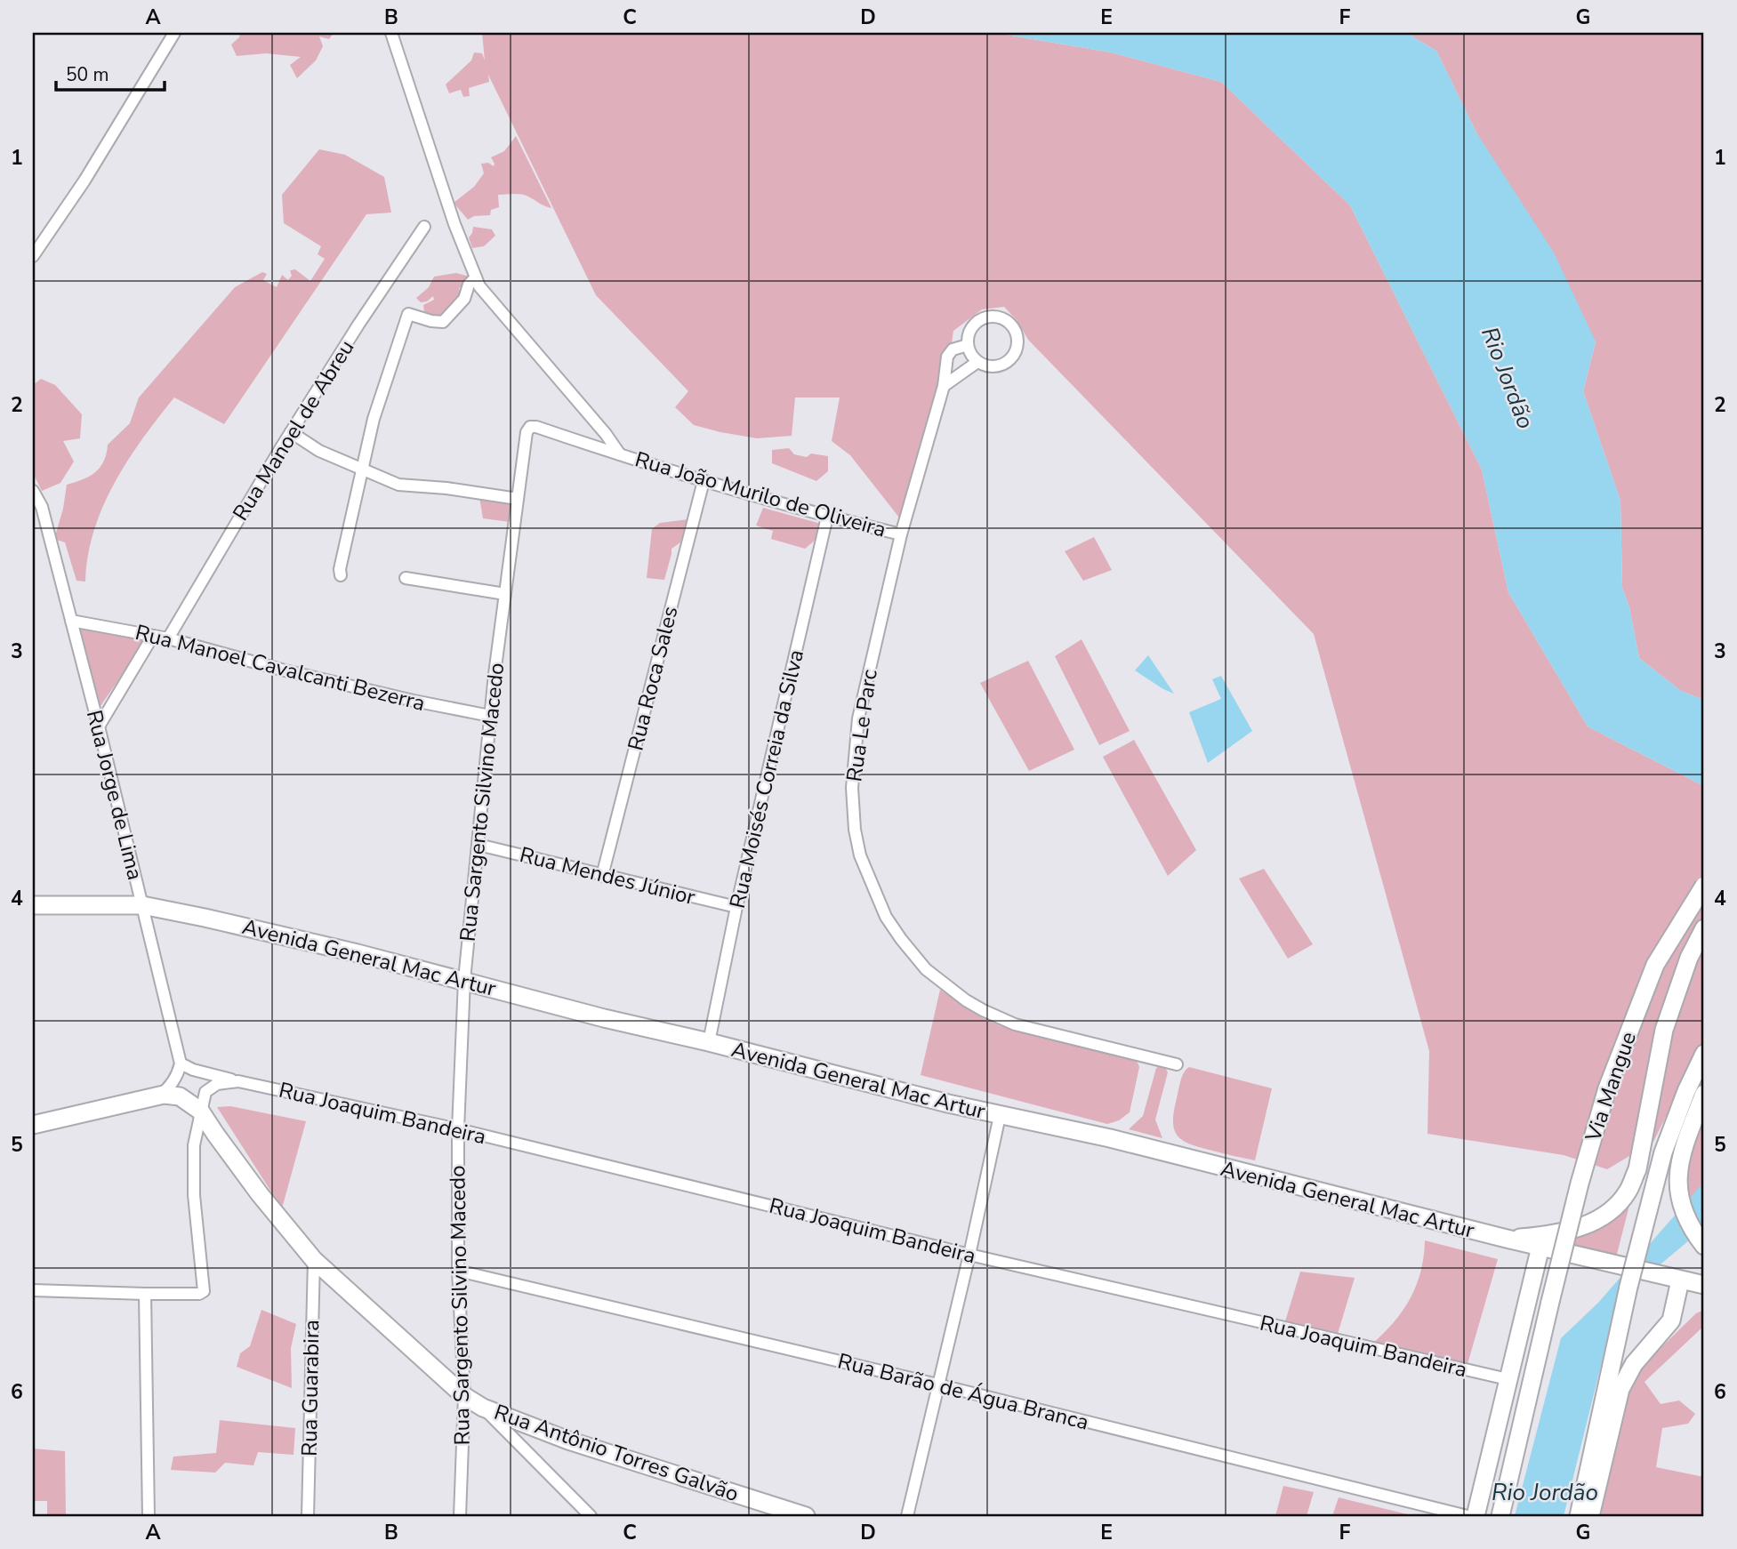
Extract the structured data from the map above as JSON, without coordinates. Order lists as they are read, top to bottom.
{
  "streets": {
    "main road": ["Avenida General Mac Artur", "Via Mangue", "Rua Antônio Torres Galvão"],
    "street": [
      "Rua Manoel de Abreu",
      "Rua João Murilo de Oliveira",
      "Rua Manoel Cavalcanti Bezerra",
      "Rua Roca Sales",
      "Rua Le Parc",
      "Rua Moisés Correia da Silva",
      "Rua Jorge de Lima",
      "Rua Sargento Silvino Macedo",
      "Rua Mendes Júnior",
      "Rua Joaquim Bandeira",
      "Rua Guarabira",
      "Rua Barão de Água Branca"
    ]
  },
  "crossings": [
    ["Rua Manoel de Abreu", "Rua Manoel Cavalcanti Bezerra"],
    ["Rua João Murilo de Oliveira", "Rua Roca Sales"],
    ["Rua João Murilo de Oliveira", "Rua Le Parc"],
    ["Rua João Murilo de Oliveira", "Rua Moisés Correia da Silva"],
    ["Rua João Murilo de Oliveira", "Rua Sargento Silvino Macedo"],
    ["Rua Manoel Cavalcanti Bezerra", "Rua Jorge de Lima"],
    ["Rua Manoel Cavalcanti Bezerra", "Rua Sargento Silvino Macedo"],
    ["Rua Roca Sales", "Rua Mendes Júnior"],
    ["Rua Moisés Correia da Silva", "Rua Mendes Júnior"],
    ["Rua Moisés Correia da Silva", "Avenida General Mac Artur"],
    ["Rua Jorge de Lima", "Avenida General Mac Artur"],
    ["Rua Jorge de Lima", "Rua Joaquim Bandeira"],
    ["Rua Sargento Silvino Macedo", "Rua Mendes Júnior"],
    ["Rua Sargento Silvino Macedo", "Avenida General Mac Artur"],
    ["Rua Sargento Silvino Macedo", "Rua Joaquim Bandeira"],
    ["Rua Sargento Silvino Macedo", "Rua Barão de Água Branca"],
    ["Rua Sargento Silvino Macedo", "Rua Antônio Torres Galvão"],
    ["Rua Joaquim Bandeira", "Rua Antônio Torres Galvão"],
    ["Rua Guarabira", "Rua Antônio Torres Galvão"]
  ],
  "water": ["Rio Jordão"],
  "scale_bar": "50 m",
  "grid": {
    "columns": [
      "A",
      "B",
      "C",
      "D",
      "E",
      "F",
      "G"
    ],
    "rows": [
      "1",
      "2",
      "3",
      "4",
      "5",
      "6"
    ]
  }
}
